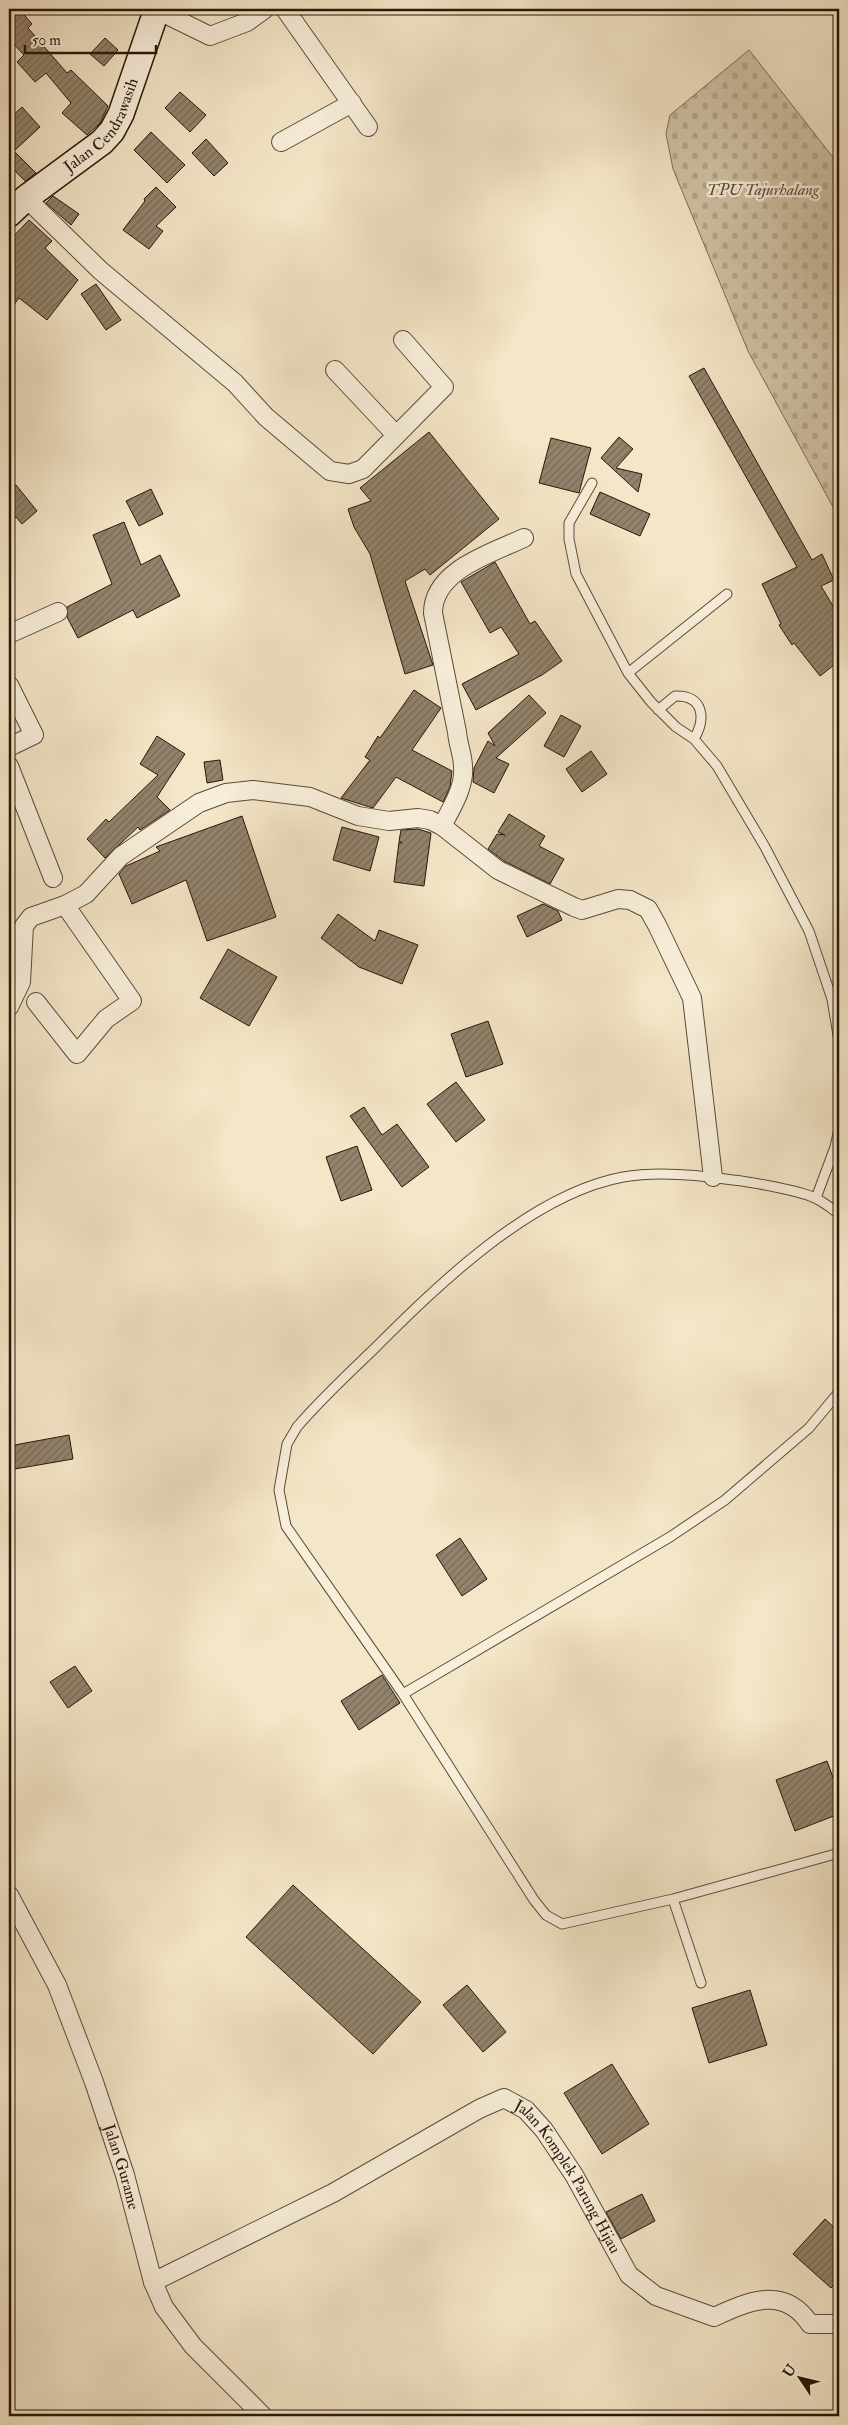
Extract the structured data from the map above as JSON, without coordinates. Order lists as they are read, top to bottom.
{
  "streets": {
    "street": ["Jalan Cendrawasih", "Jalan Gurame", "Jalan Komplek Parung Hijau"]
  },
  "crossings": [
    ["Jalan Gurame", "Jalan Komplek Parung Hijau"]
  ],
  "parks": ["TPU Tajurhalang"],
  "scale_bar": "50 m",
  "north": "top left"
}
